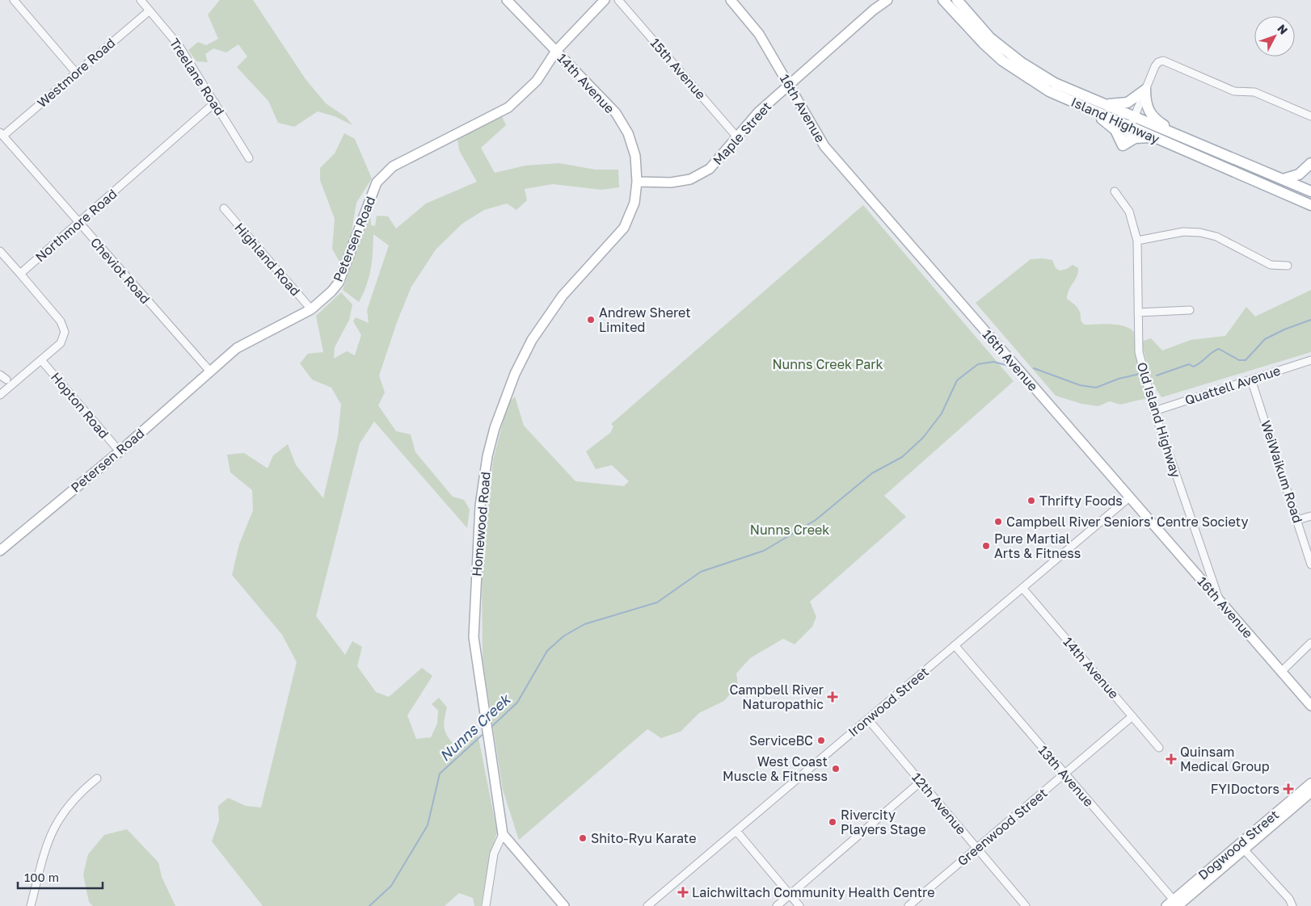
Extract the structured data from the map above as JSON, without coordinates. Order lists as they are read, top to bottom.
{
  "streets": {
    "main road": ["Island Highway"],
    "street": [
      "15th Avenue",
      "Westmore Road",
      "Treelane Road",
      "14th Avenue",
      "16th Avenue",
      "Maple Street",
      "Northmore Road",
      "Petersen Road",
      "Highland Road",
      "Cheviot Road",
      "Quattell Avenue",
      "Hopton Road",
      "Old Island Highway",
      "WeiWaikum Road",
      "Homewood Road",
      "Ironwood Street",
      "13th Avenue",
      "12th Avenue",
      "Greenwood Street",
      "Dogwood Street"
    ]
  },
  "crossings": [
    ["15th Avenue", "Maple Street"],
    ["Westmore Road", "Treelane Road"],
    ["Westmore Road", "Cheviot Road"],
    ["Treelane Road", "Northmore Road"],
    ["14th Avenue", "Maple Street"],
    ["14th Avenue", "Petersen Road"],
    ["14th Avenue", "Homewood Road"],
    ["14th Avenue", "Ironwood Street"],
    ["14th Avenue", "Greenwood Street"],
    ["16th Avenue", "Maple Street"],
    ["16th Avenue", "Old Island Highway"],
    ["16th Avenue", "Ironwood Street"],
    ["Maple Street", "Homewood Road"],
    ["Northmore Road", "Cheviot Road"],
    ["Petersen Road", "Highland Road"],
    ["Petersen Road", "Cheviot Road"],
    ["Petersen Road", "Hopton Road"],
    ["Quattell Avenue", "Old Island Highway"],
    ["Quattell Avenue", "WeiWaikum Road"],
    ["Ironwood Street", "13th Avenue"],
    ["Ironwood Street", "12th Avenue"],
    ["13th Avenue", "Greenwood Street"],
    ["13th Avenue", "Dogwood Street"],
    ["12th Avenue", "Greenwood Street"]
  ],
  "water": ["Nunns Creek"],
  "parks": ["Nunns Creek Park", "Nunns Creek"],
  "places": {
    "other": [
      "Andrew Sheret Limited",
      "Thrifty Foods",
      "Campbell River Seniors' Centre Society",
      "Pure Martial Arts & Fitness",
      "ServiceBC",
      "West Coast Muscle & Fitness",
      "Rivercity Players Stage",
      "Shito-Ryu Karate"
    ],
    "health": [
      "Campbell River Naturopathic",
      "Quinsam Medical Group",
      "FYIDoctors",
      "Laichwiltach Community Health Centre"
    ]
  },
  "scale_bar": "100 m",
  "north": "top right"
}
